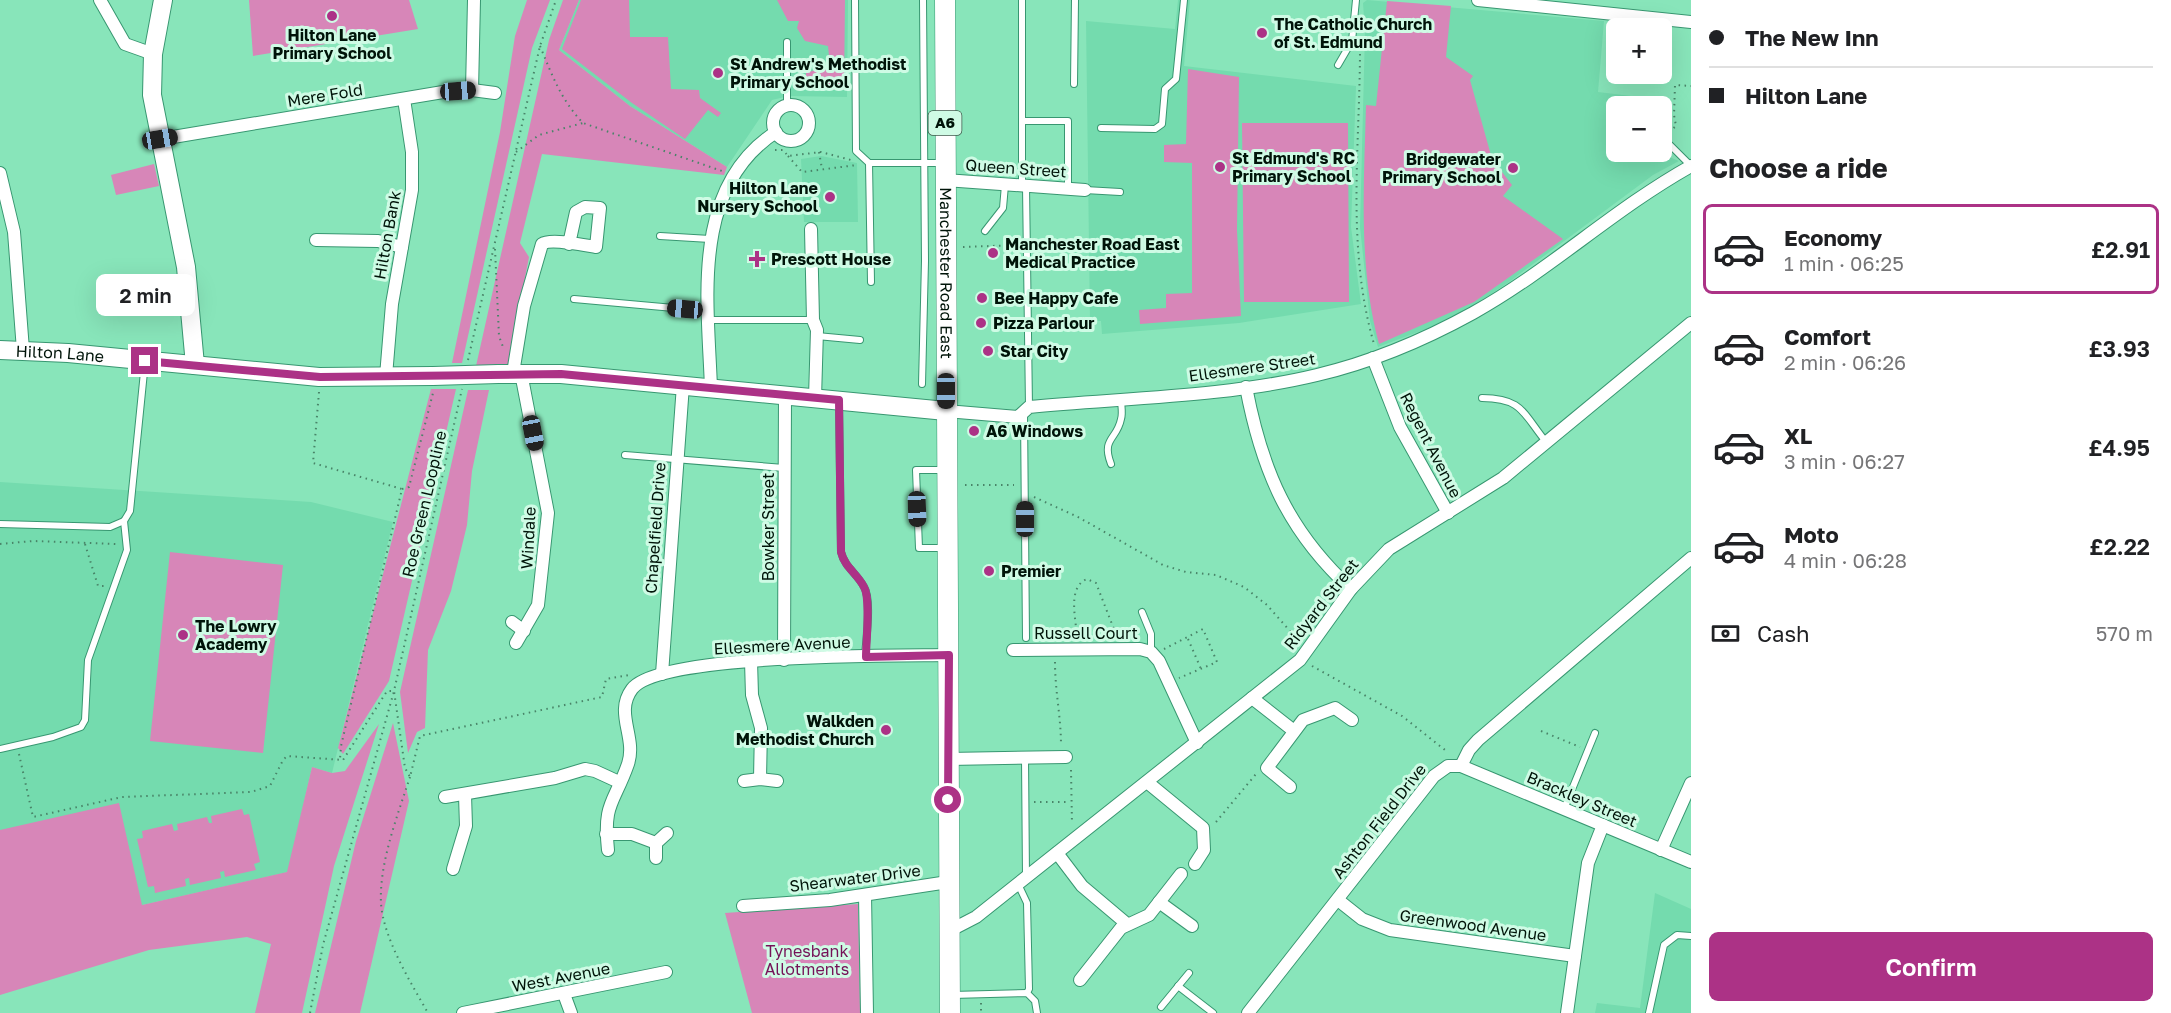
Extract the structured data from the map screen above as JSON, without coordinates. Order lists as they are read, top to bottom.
{
  "streets": {
    "main road": ["A6", "Manchester Road East"],
    "street": [
      "Mere Fold",
      "Queen Street",
      "Hilton Bank",
      "Hilton Lane",
      "Ellesmere Street",
      "Regent Avenue",
      "Bowker Street",
      "Chapelfield Drive",
      "Windale",
      "Ridyard Street",
      "Russell Court",
      "Ellesmere Avenue",
      "Brackley Street",
      "Ashton Field Drive",
      "Shearwater Drive",
      "Greenwood Avenue",
      "West Avenue"
    ],
    "path": ["Roe Green Loopline"]
  },
  "crossings": [
    ["Mere Fold", "Hilton Bank"],
    ["Queen Street", "Manchester Road East"],
    ["Hilton Bank", "Hilton Lane"],
    ["Manchester Road East", "Hilton Lane"],
    ["Manchester Road East", "Ellesmere Street"],
    ["Manchester Road East", "Ridyard Street"],
    ["Manchester Road East", "Ellesmere Avenue"],
    ["Manchester Road East", "Shearwater Drive"],
    ["Hilton Lane", "Ellesmere Street"],
    ["Hilton Lane", "Bowker Street"],
    ["Hilton Lane", "Chapelfield Drive"],
    ["Hilton Lane", "Windale"],
    ["Ellesmere Street", "Regent Avenue"],
    ["Regent Avenue", "Ridyard Street"],
    ["Bowker Street", "Ellesmere Avenue"],
    ["Chapelfield Drive", "Ellesmere Avenue"],
    ["Ridyard Street", "Russell Court"],
    ["Brackley Street", "Ashton Field Drive"],
    ["Ashton Field Drive", "Greenwood Avenue"]
  ],
  "parks": ["Tynesbank Allotments"],
  "places": {
    "other": [
      "Hilton Lane Primary School",
      "The Catholic Church of St. Edmund",
      "St Andrew's Methodist Primary School",
      "St Edmund's RC Primary School",
      "Bridgewater Primary School",
      "Hilton Lane Nursery School",
      "Manchester Road East Medical Practice",
      "Bee Happy Cafe",
      "Pizza Parlour",
      "Star City",
      "A6 Windows",
      "Premier",
      "The Lowry Academy",
      "Walkden Methodist Church"
    ],
    "health": ["Prescott House"]
  },
  "page": {
    "banner": ["The New Inn", "Hilton Lane"],
    "map_buttons": ["+", "−"],
    "heading": "Choose a ride",
    "list": [
      {
        "name": "Economy",
        "note": "1 min · 06:25",
        "value": "£2.91"
      },
      {
        "name": "Comfort",
        "note": "2 min · 06:26",
        "value": "£3.93"
      },
      {
        "name": "XL",
        "note": "3 min · 06:27",
        "value": "£4.95"
      },
      {
        "name": "Moto",
        "note": "4 min · 06:28",
        "value": "£2.22"
      }
    ],
    "bubble": "2 min",
    "pay": ["Cash", "570 m"],
    "buttons": "Confirm"
  }
}
